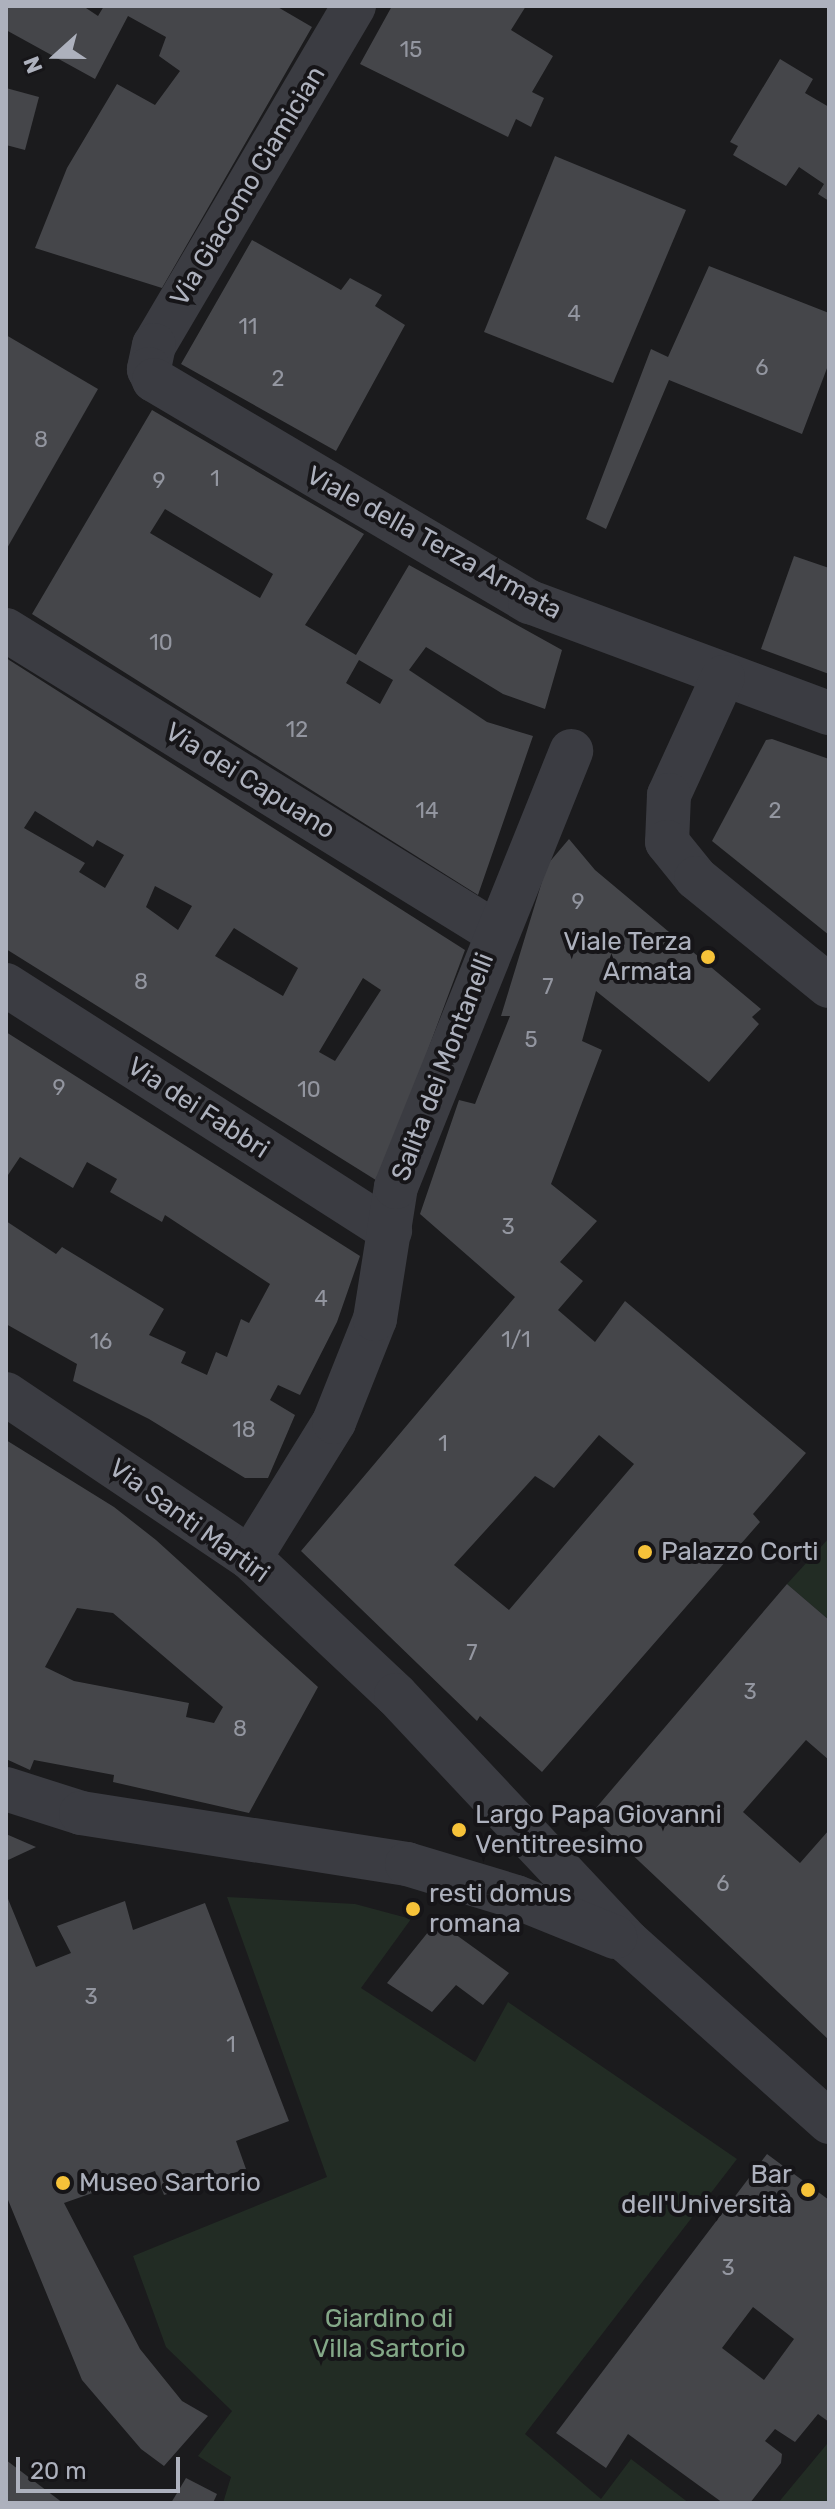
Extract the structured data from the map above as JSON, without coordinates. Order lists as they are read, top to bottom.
{
  "streets": {
    "street": [
      "Via Giacomo Ciamician",
      "Viale della Terza Armata",
      "Via dei Capuano",
      "Salita dei Montanelli",
      "Via dei Fabbri",
      "Via Santi Martiri"
    ]
  },
  "crossings": [
    ["Via Giacomo Ciamician", "Viale della Terza Armata"],
    ["Via dei Capuano", "Salita dei Montanelli"],
    ["Salita dei Montanelli", "Via dei Fabbri"],
    ["Salita dei Montanelli", "Via Santi Martiri"]
  ],
  "parks": ["Giardino di Villa Sartorio"],
  "places": [
    "Viale Terza Armata",
    "Palazzo Corti",
    "Largo Papa Giovanni Ventitreesimo",
    "resti domus romana",
    "Museo Sartorio",
    "Bar dell'Università"
  ],
  "house_numbers": [
    "15",
    "4",
    "11",
    "6",
    "2",
    "8",
    "1",
    "9",
    "10",
    "12",
    "14",
    "2",
    "9",
    "8",
    "7",
    "5",
    "9",
    "10",
    "3",
    "4",
    "1/1",
    "16",
    "18",
    "1",
    "7",
    "3",
    "8",
    "6",
    "3",
    "1",
    "3"
  ],
  "scale_bar": "20 m",
  "north": "left"
}
